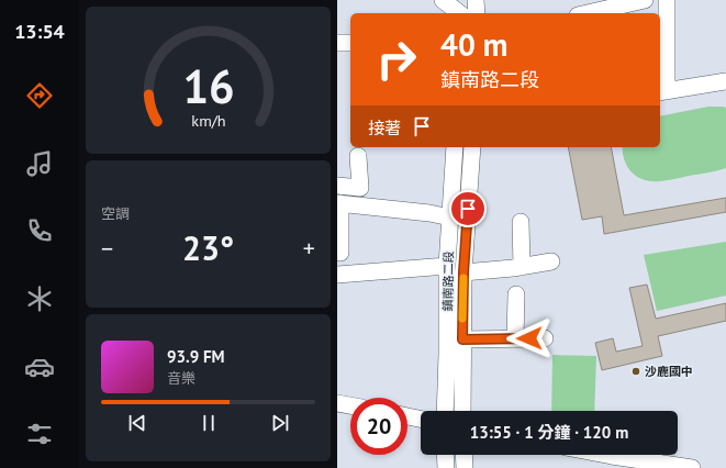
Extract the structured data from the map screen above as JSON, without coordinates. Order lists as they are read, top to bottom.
{
  "streets": {
    "street": ["鎮南路二段"]
  },
  "places": ["沙鹿國中"],
  "page": {
    "tabs": "13:54",
    "turn": ["40 m", "鎮南路二段"],
    "then": "接著",
    "tile": "空調",
    "heat": ["−", "23°", "+"],
    "song": ["93.9 FM", "音樂"],
    "limit": "20",
    "trip": "13:55 · 1 分鐘 · 120 m",
    "gauge": ["16", "km/h"]
  }
}
